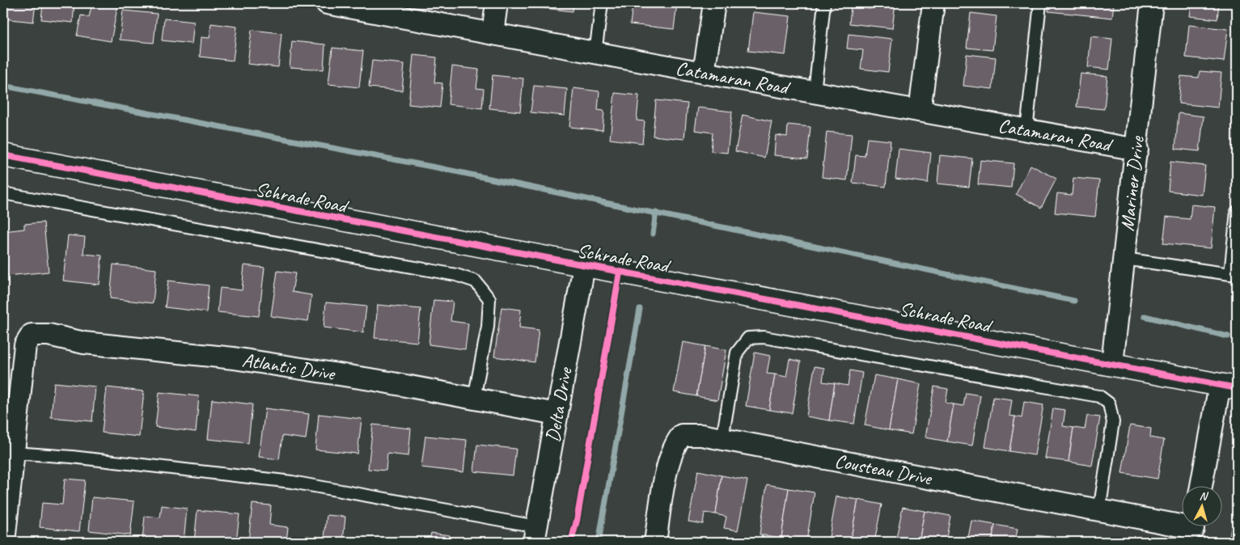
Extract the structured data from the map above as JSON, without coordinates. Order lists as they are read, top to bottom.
{
  "streets": {
    "street": [
      "Catamaran Road",
      "Mariner Drive",
      "Schrade Road",
      "Atlantic Drive",
      "Delta Drive",
      "Cousteau Drive"
    ]
  },
  "crossings": [
    ["Catamaran Road", "Mariner Drive"],
    ["Mariner Drive", "Schrade Road"],
    ["Schrade Road", "Delta Drive"],
    ["Atlantic Drive", "Delta Drive"]
  ],
  "north": "top"
}
